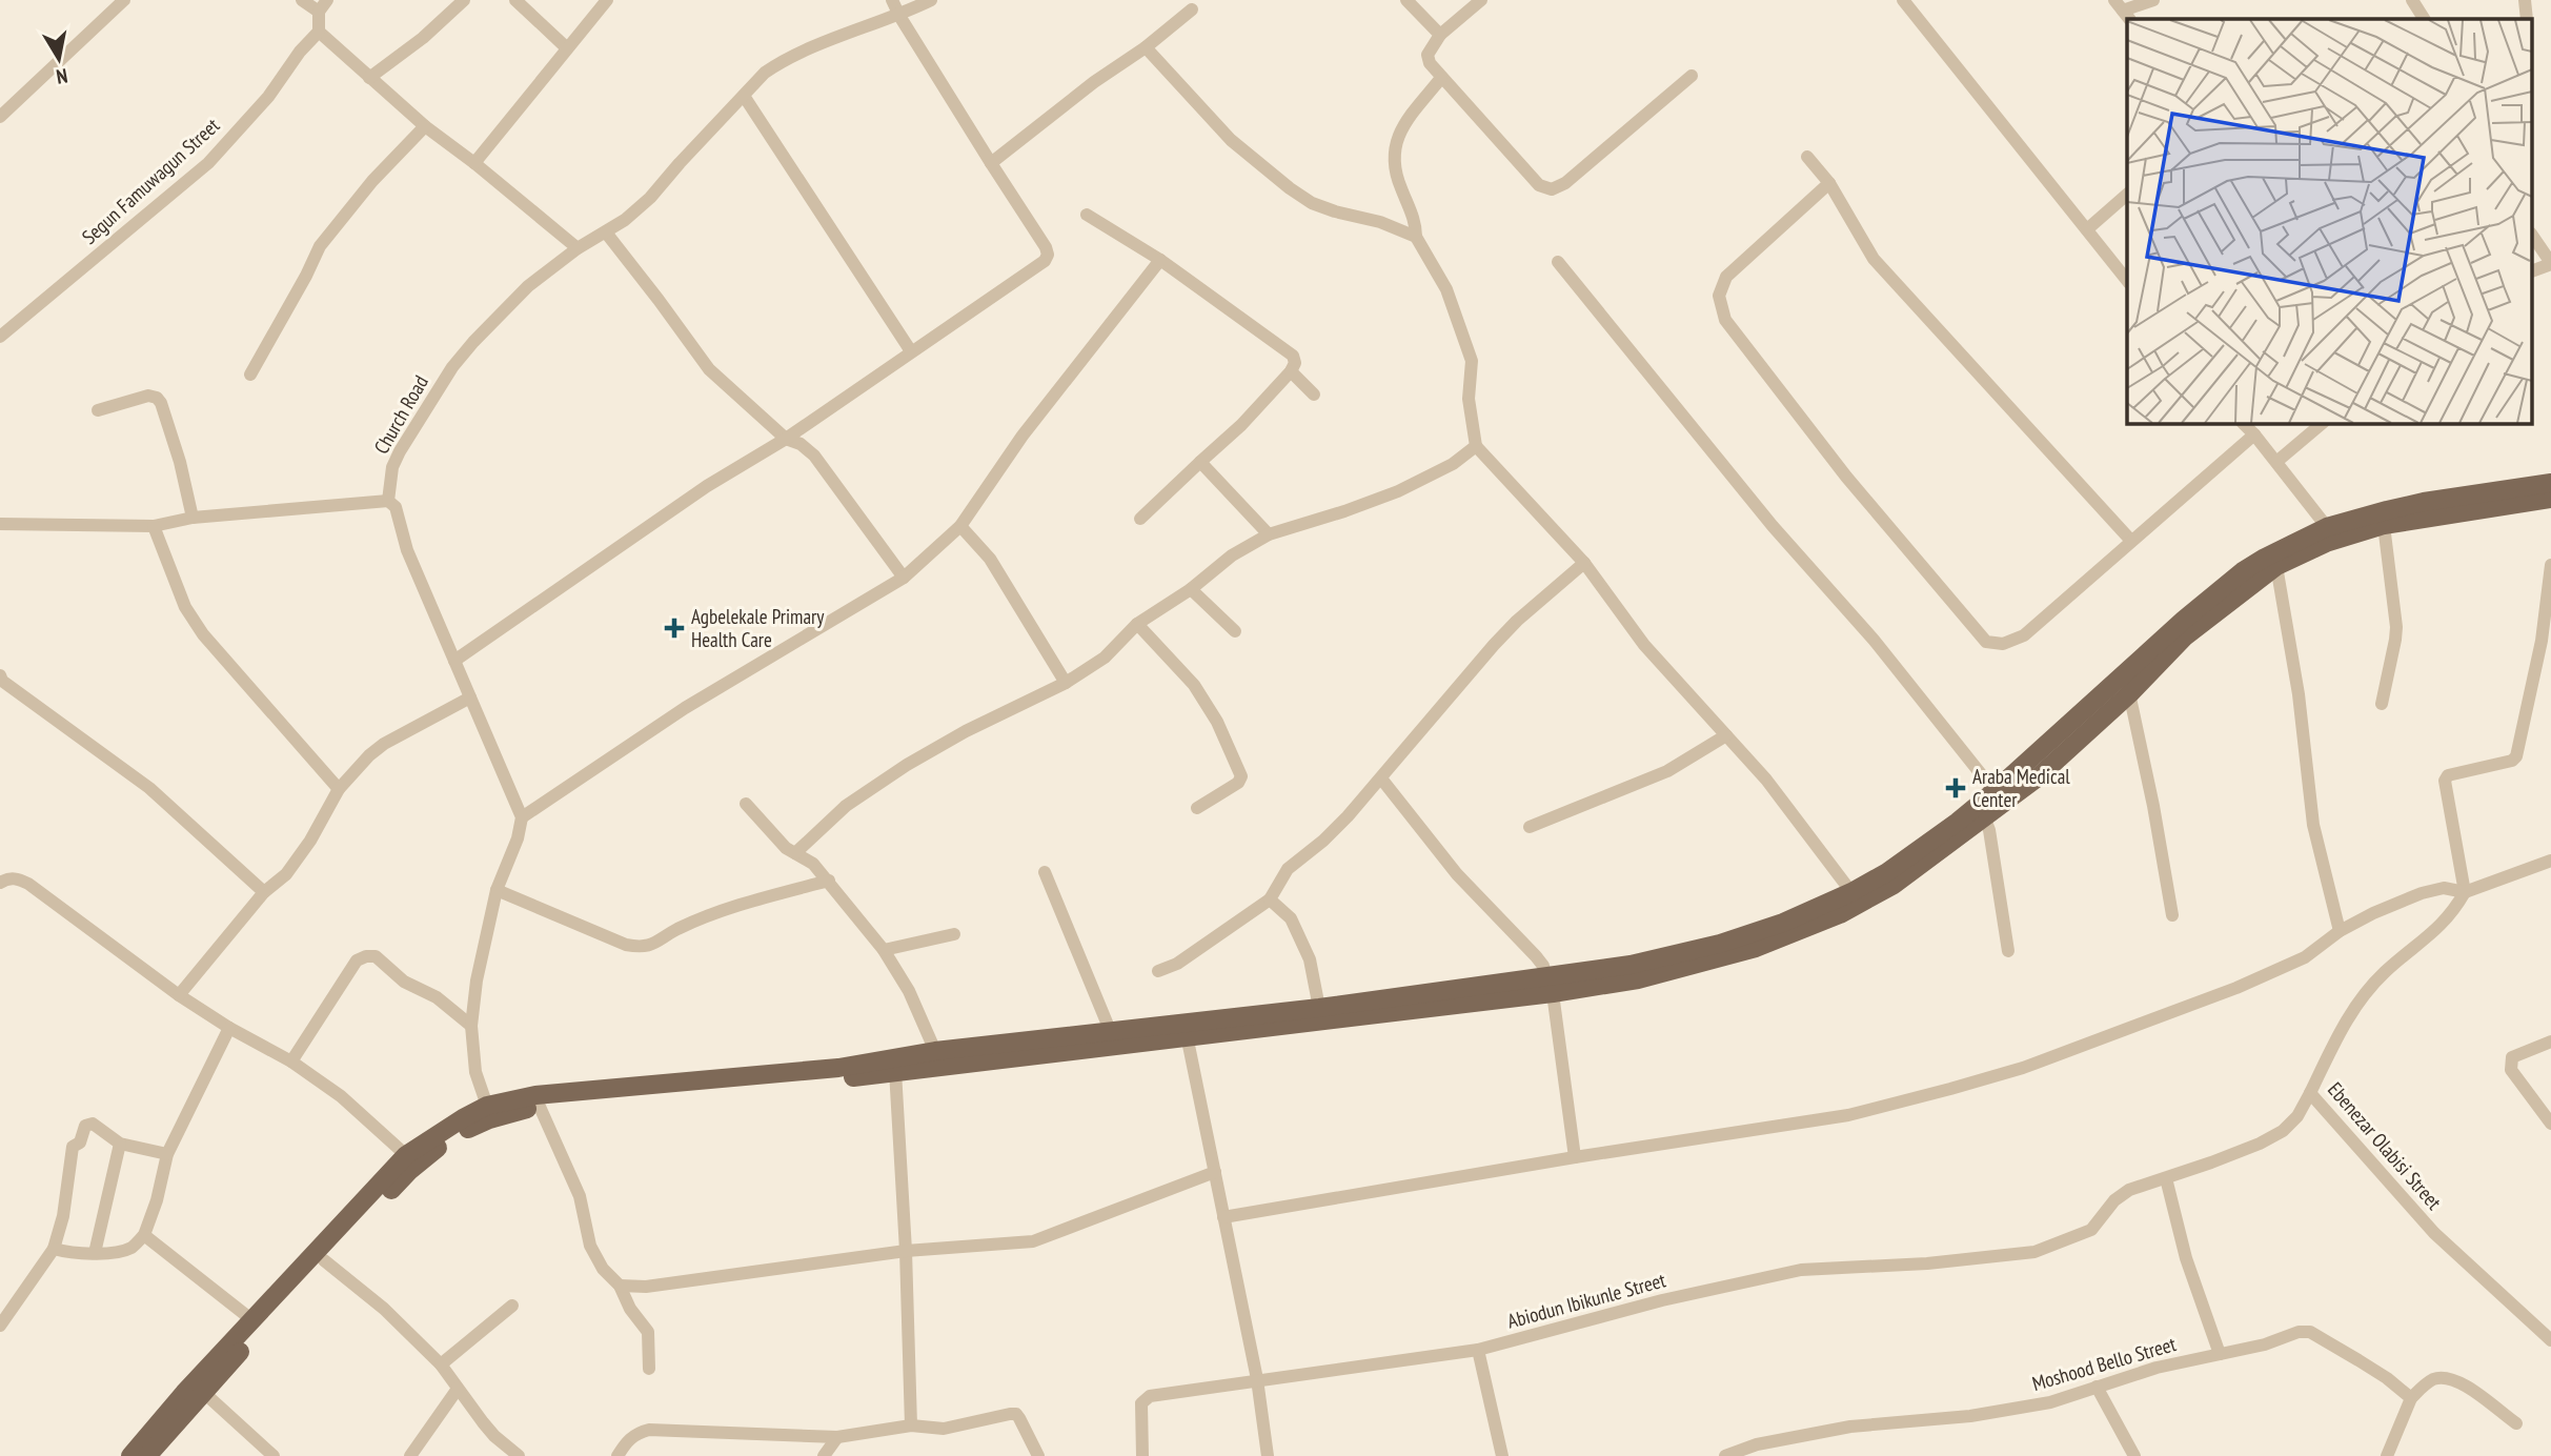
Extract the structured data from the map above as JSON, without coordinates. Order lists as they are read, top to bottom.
{
  "streets": {
    "street": [
      "Segun Famuwagun Street",
      "Church Road",
      "Ebenezar Olabisi Street",
      "Abiodun Ibikunle Street",
      "Moshood Bello Street"
    ]
  },
  "crossings": [
    ["Ebenezar Olabisi Street", "Abiodun Ibikunle Street"]
  ],
  "places": {
    "health": ["Agbelekale Primary Health Care", "Araba Medical Center"]
  },
  "north": "bottom"
}
